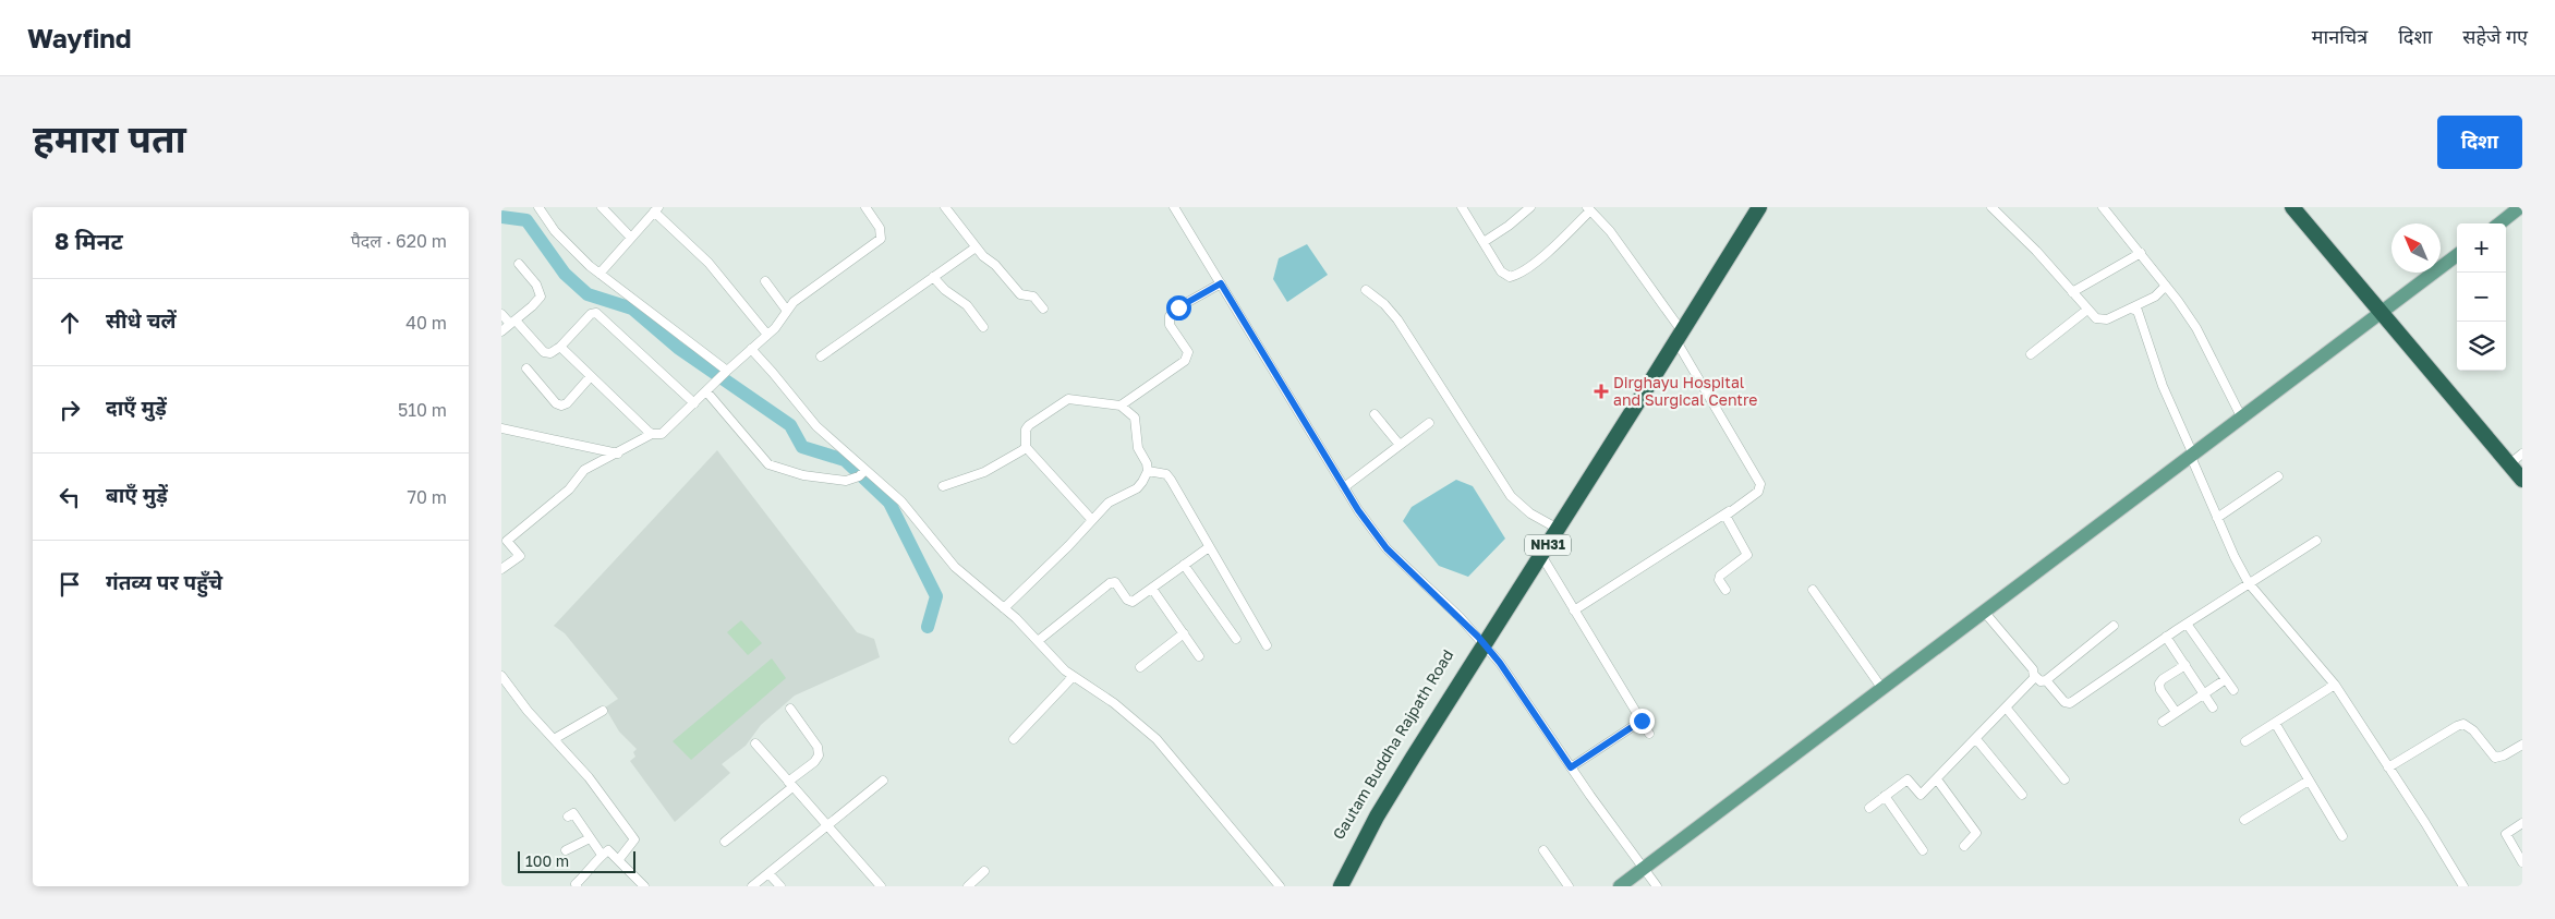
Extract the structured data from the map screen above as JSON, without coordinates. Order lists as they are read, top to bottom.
{
  "streets": {
    "highway": ["NH31", "Gautam Buddha Rajpath Road"]
  },
  "crossings": [
    ["NH31", "Gautam Buddha Rajpath Road"]
  ],
  "places": {
    "health": ["Dirghayu Hospital and Surgical Centre"]
  },
  "scale_bar": "100 m",
  "north": "top left",
  "page": {
    "header": "Wayfind",
    "nav": ["मानचित्र", "दिशा", "सहेजे गए"],
    "title": "हमारा पता",
    "buttons": "दिशा",
    "heading": ["8 मिनट", "पैदल · 620 m"],
    "map_buttons": ["+", "−"],
    "list": [
      ["सीधे चलें", "40 m"],
      ["दाएँ मुड़ें", "510 m"],
      ["बाएँ मुड़ें", "70 m"],
      "गंतव्य पर पहुँचे"
    ],
    "scale": "100 m"
  }
}
